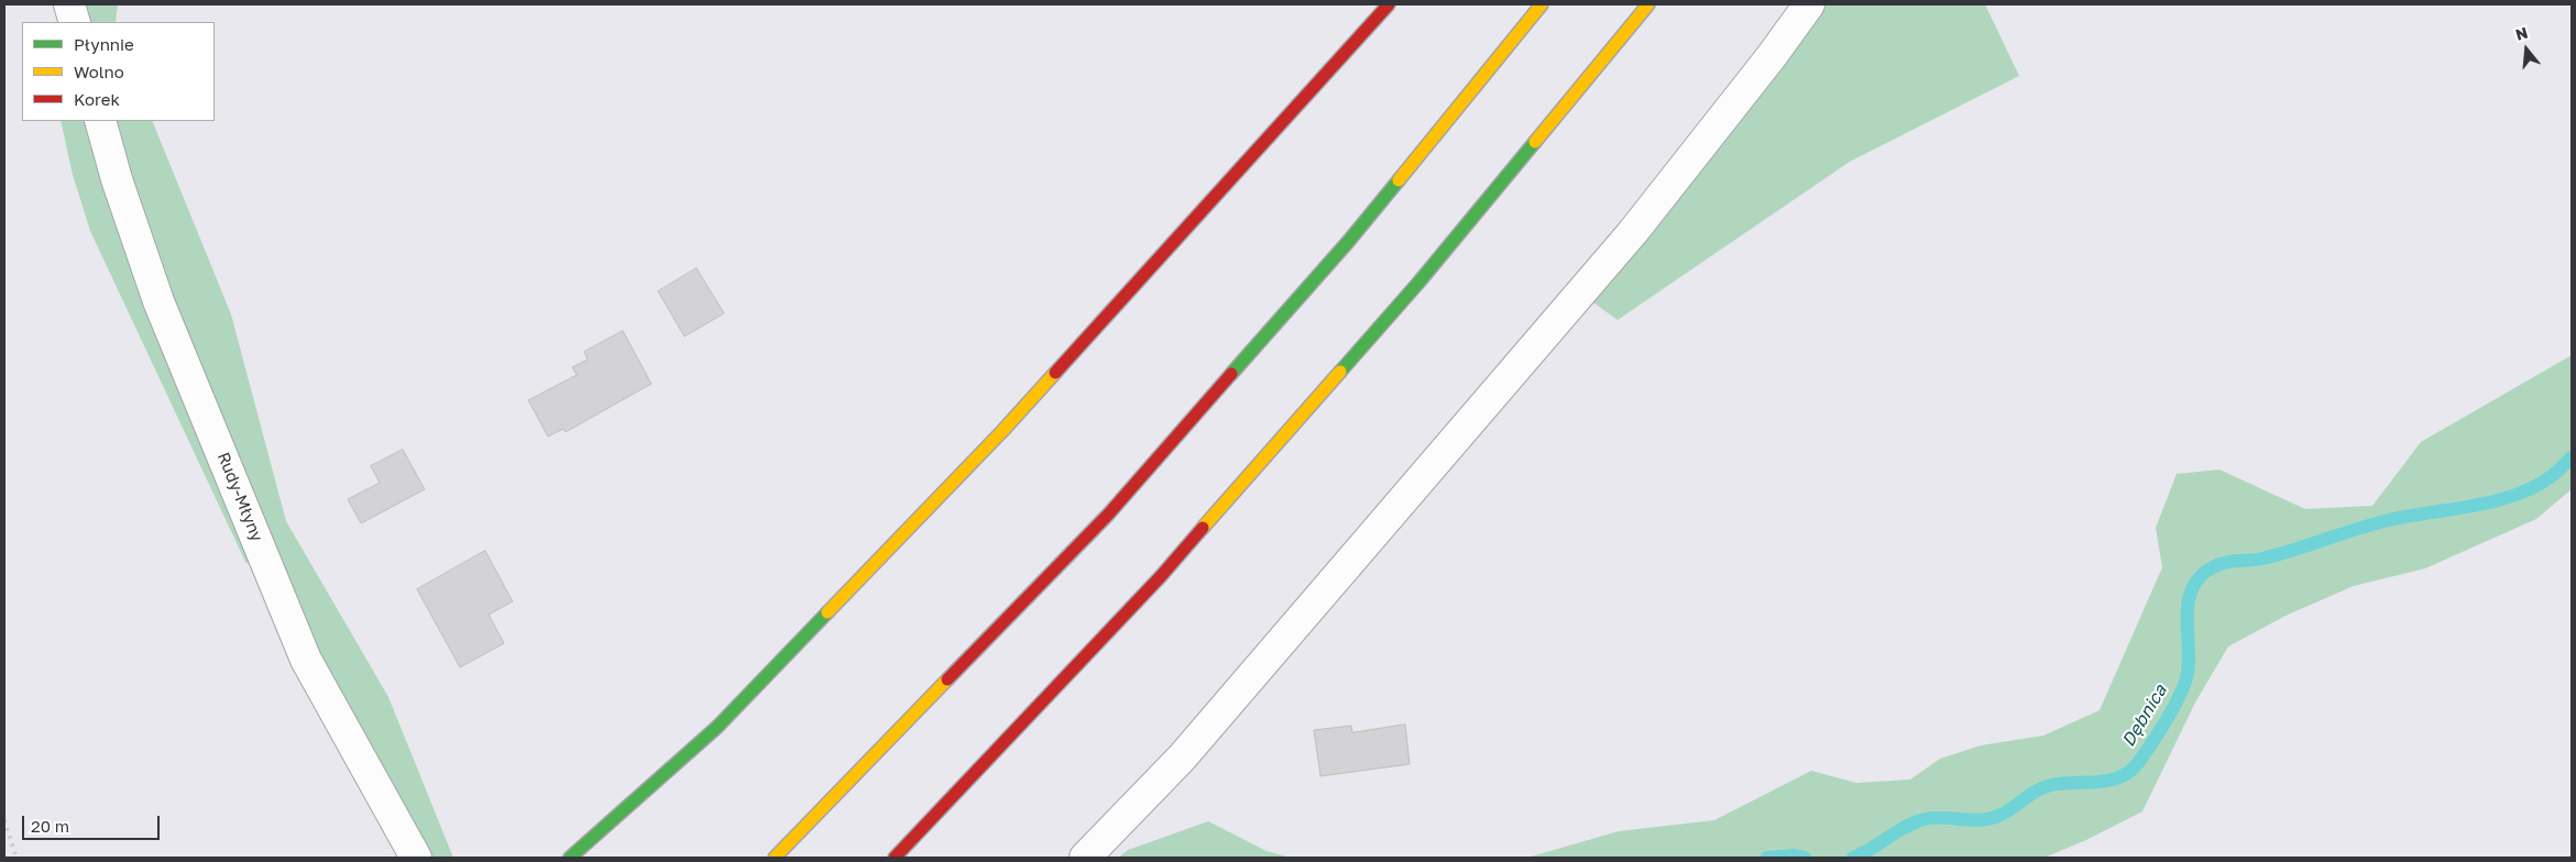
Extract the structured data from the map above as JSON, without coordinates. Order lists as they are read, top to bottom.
{
  "streets": {
    "street": ["Rudy-Młyny"]
  },
  "water": ["Dębnica"],
  "legend": ["Płynnie", "Wolno", "Korek"],
  "scale_bar": "20 m",
  "north": "top"
}
